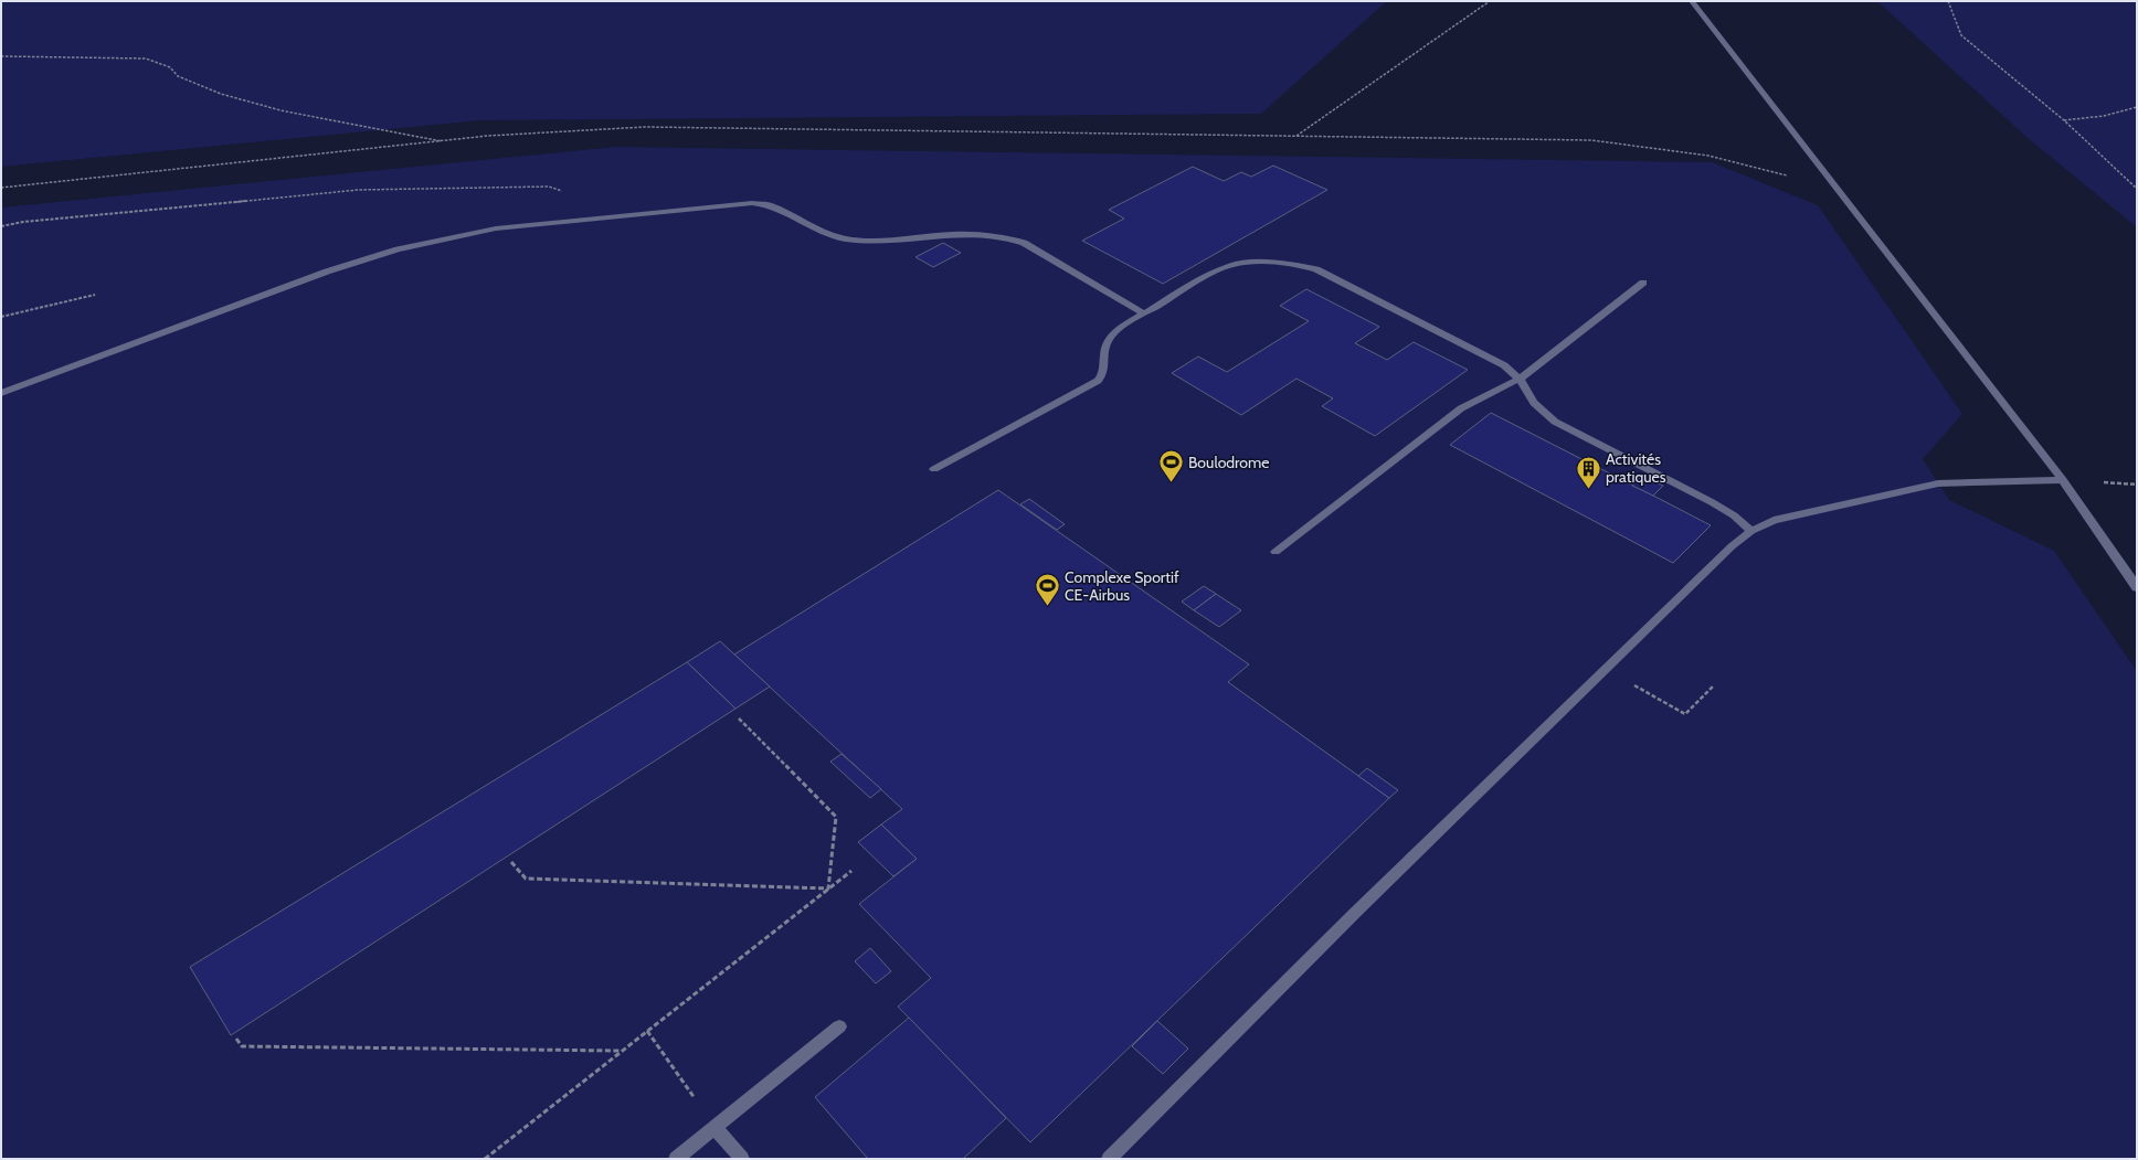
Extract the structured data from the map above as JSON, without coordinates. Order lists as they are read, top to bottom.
{
  "places": {
    "sports": ["Boulodrome", "Complexe Sportif CE-Airbus"],
    "building": ["Activités pratiques"]
  }
}
